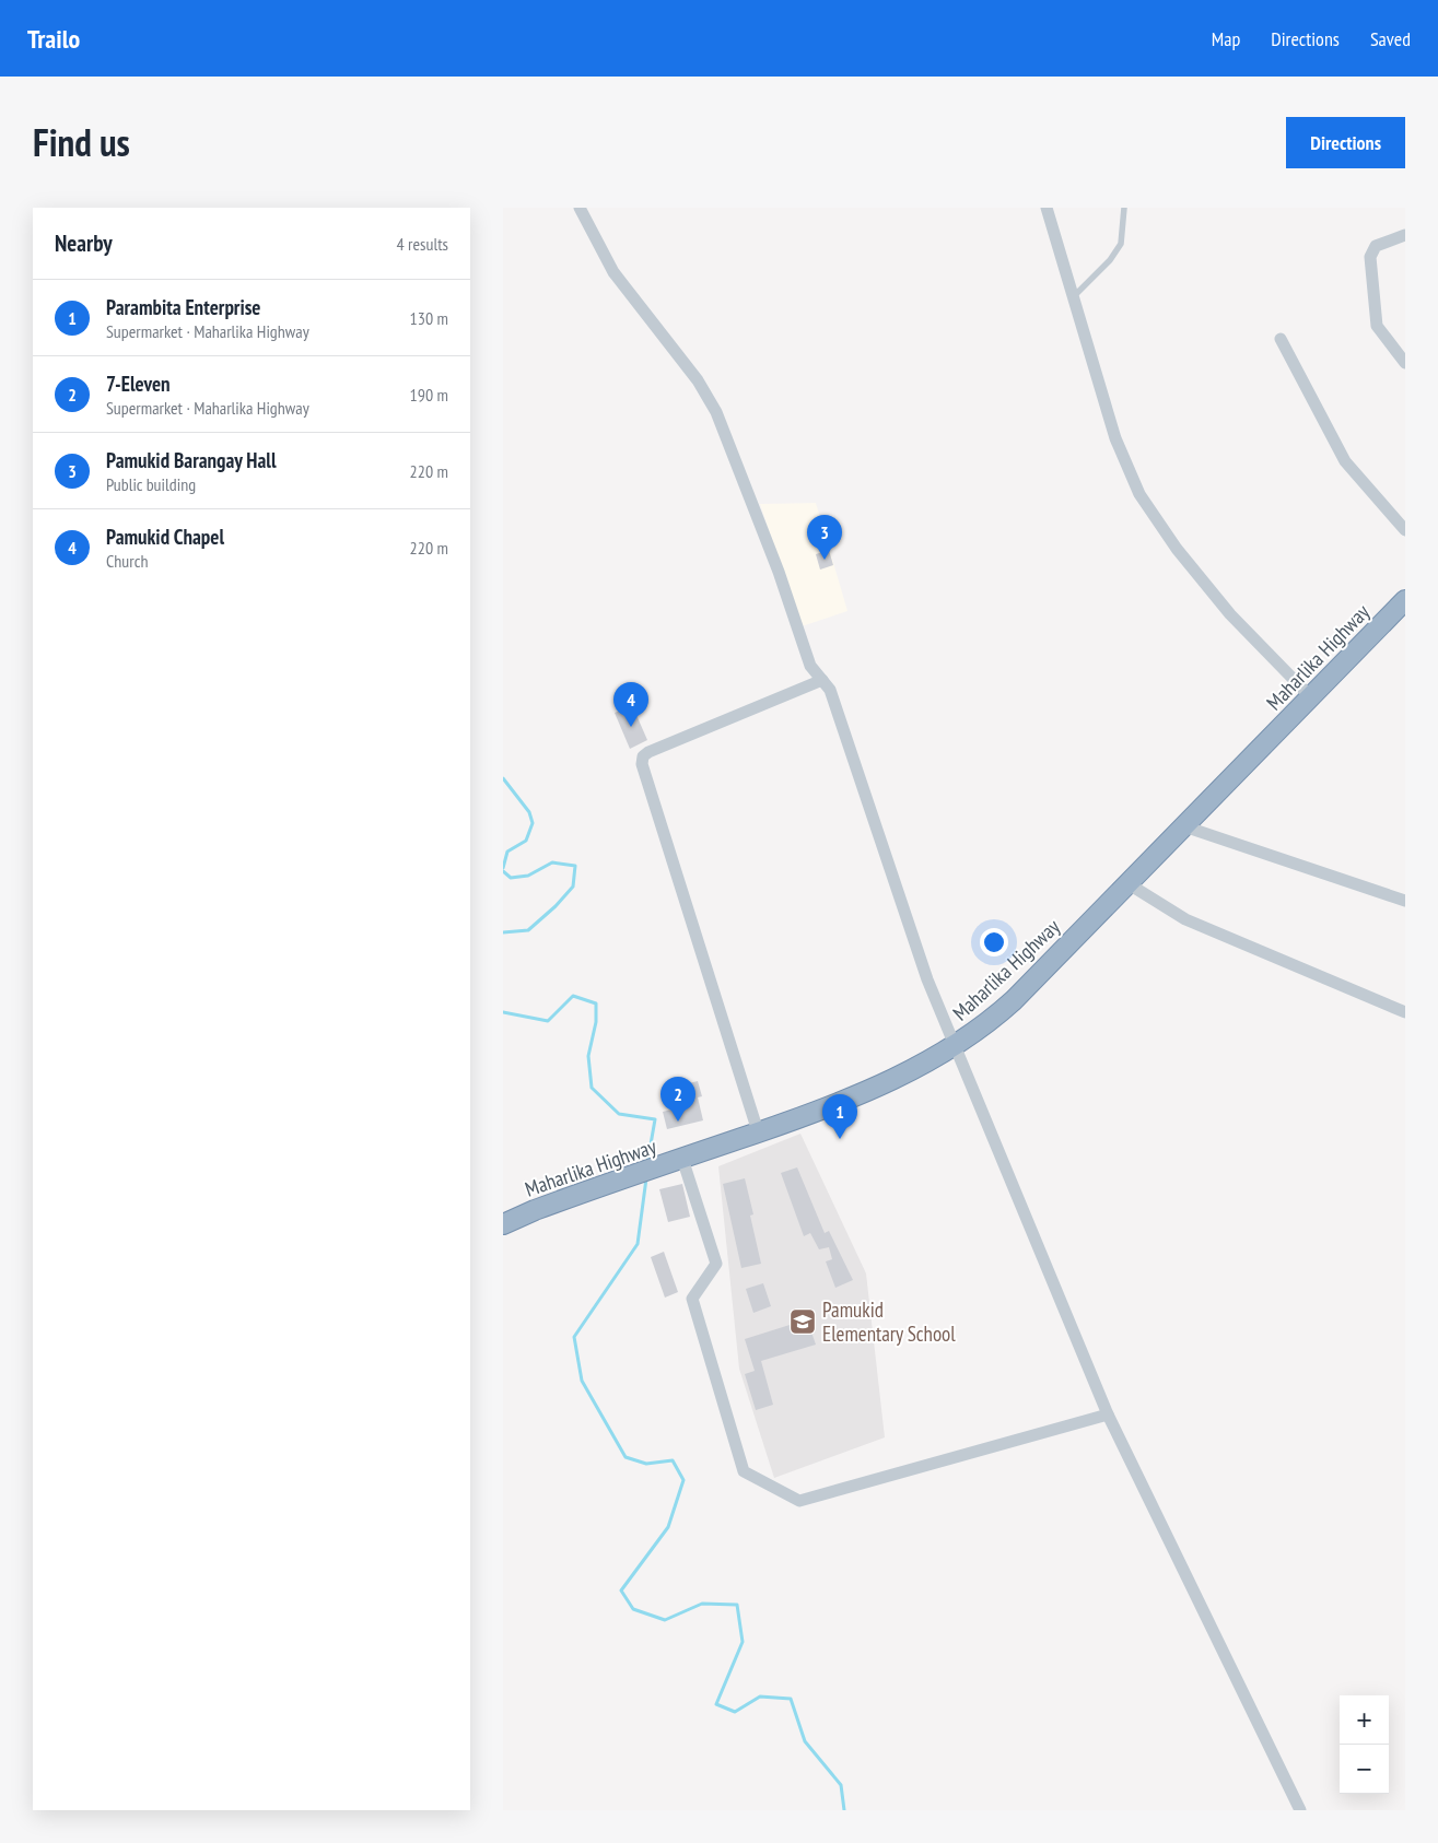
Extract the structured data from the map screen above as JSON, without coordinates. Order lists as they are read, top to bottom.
{
  "streets": {
    "highway": ["Maharlika Highway"]
  },
  "places": {
    "school or university": ["Pamukid Elementary School"]
  },
  "page": {
    "header": "Trailo",
    "nav": ["Map", "Directions", "Saved"],
    "title": "Find us",
    "buttons": "Directions",
    "heading": ["Nearby", "4 results"],
    "list": [
      {
        "mark": "1",
        "name": "Parambita Enterprise",
        "note": "Supermarket · Maharlika Highway",
        "value": "130 m"
      },
      {
        "mark": "2",
        "name": "7-Eleven",
        "note": "Supermarket · Maharlika Highway",
        "value": "190 m"
      },
      {
        "mark": "3",
        "name": "Pamukid Barangay Hall",
        "note": "Public building",
        "value": "220 m"
      },
      {
        "mark": "4",
        "name": "Pamukid Chapel",
        "note": "Church",
        "value": "220 m"
      }
    ],
    "pins": [
      "3",
      "4",
      "2",
      "1"
    ],
    "map_buttons": ["+", "−"]
  }
}
